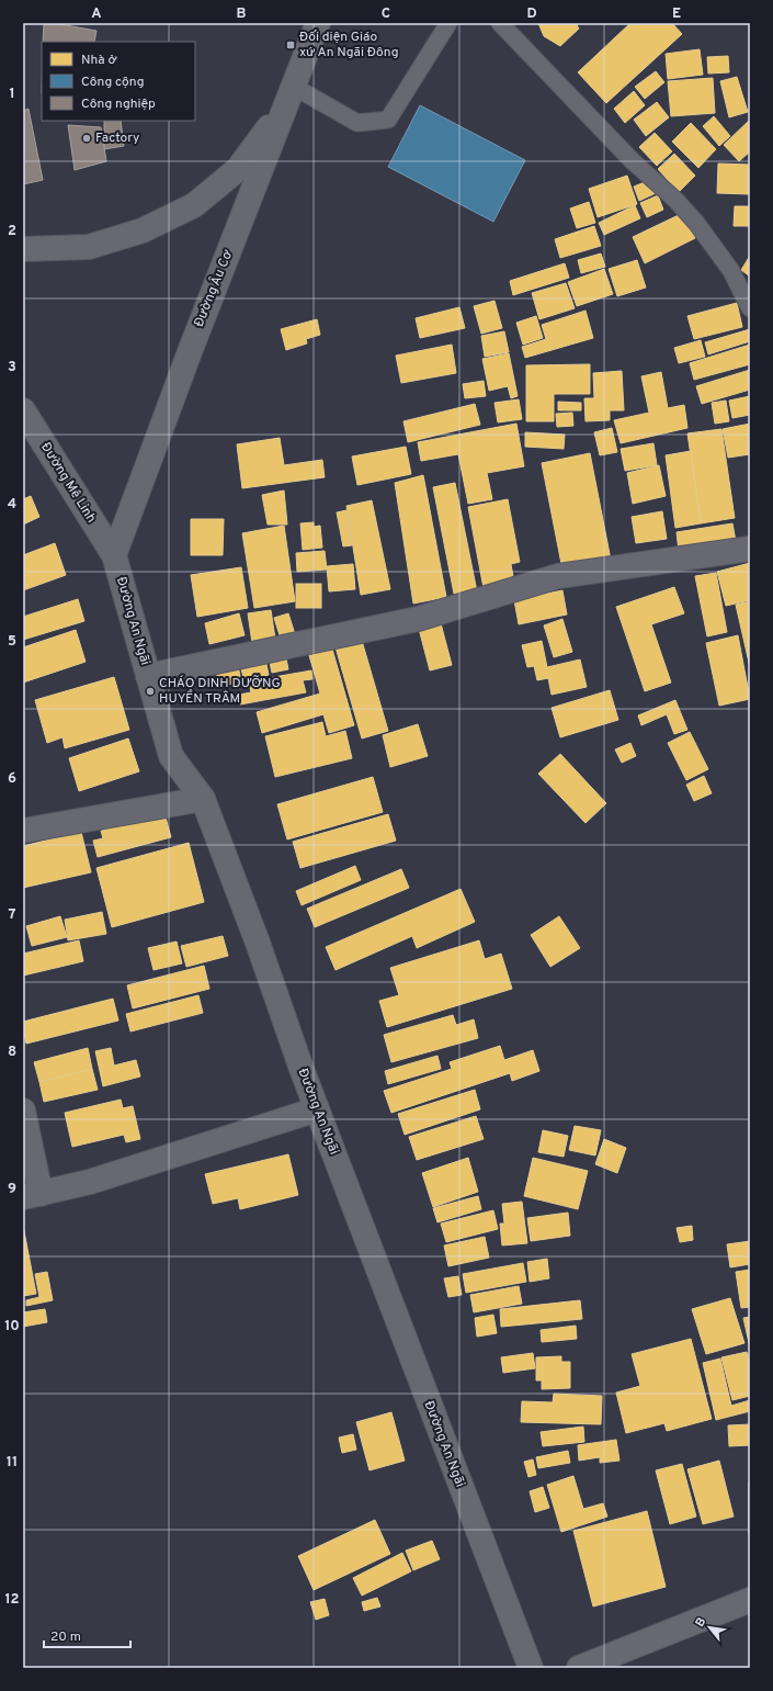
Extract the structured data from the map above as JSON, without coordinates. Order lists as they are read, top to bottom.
{
  "streets": {
    "main road": ["Đường Âu Cơ", "Đường Mê Linh", "Đường An Ngãi"]
  },
  "crossings": [
    ["Đường Âu Cơ", "Đường Mê Linh"],
    ["Đường Âu Cơ", "Đường An Ngãi"],
    ["Đường Mê Linh", "Đường An Ngãi"]
  ],
  "places": {
    "transit": ["Đối diện Giáo xứ An Ngãi Đông"],
    "other": ["Factory", "CHÁO DINH DƯỠNG HUYỀN TRÂM"]
  },
  "legend": ["Nhà ở", "Công cộng", "Công nghiệp"],
  "scale_bar": "20 m",
  "north": "top left",
  "grid": {
    "columns": [
      "A",
      "B",
      "C",
      "D",
      "E"
    ],
    "rows": [
      "1",
      "2",
      "3",
      "4",
      "5",
      "6",
      "7",
      "8",
      "9",
      "10",
      "11",
      "12"
    ]
  }
}
